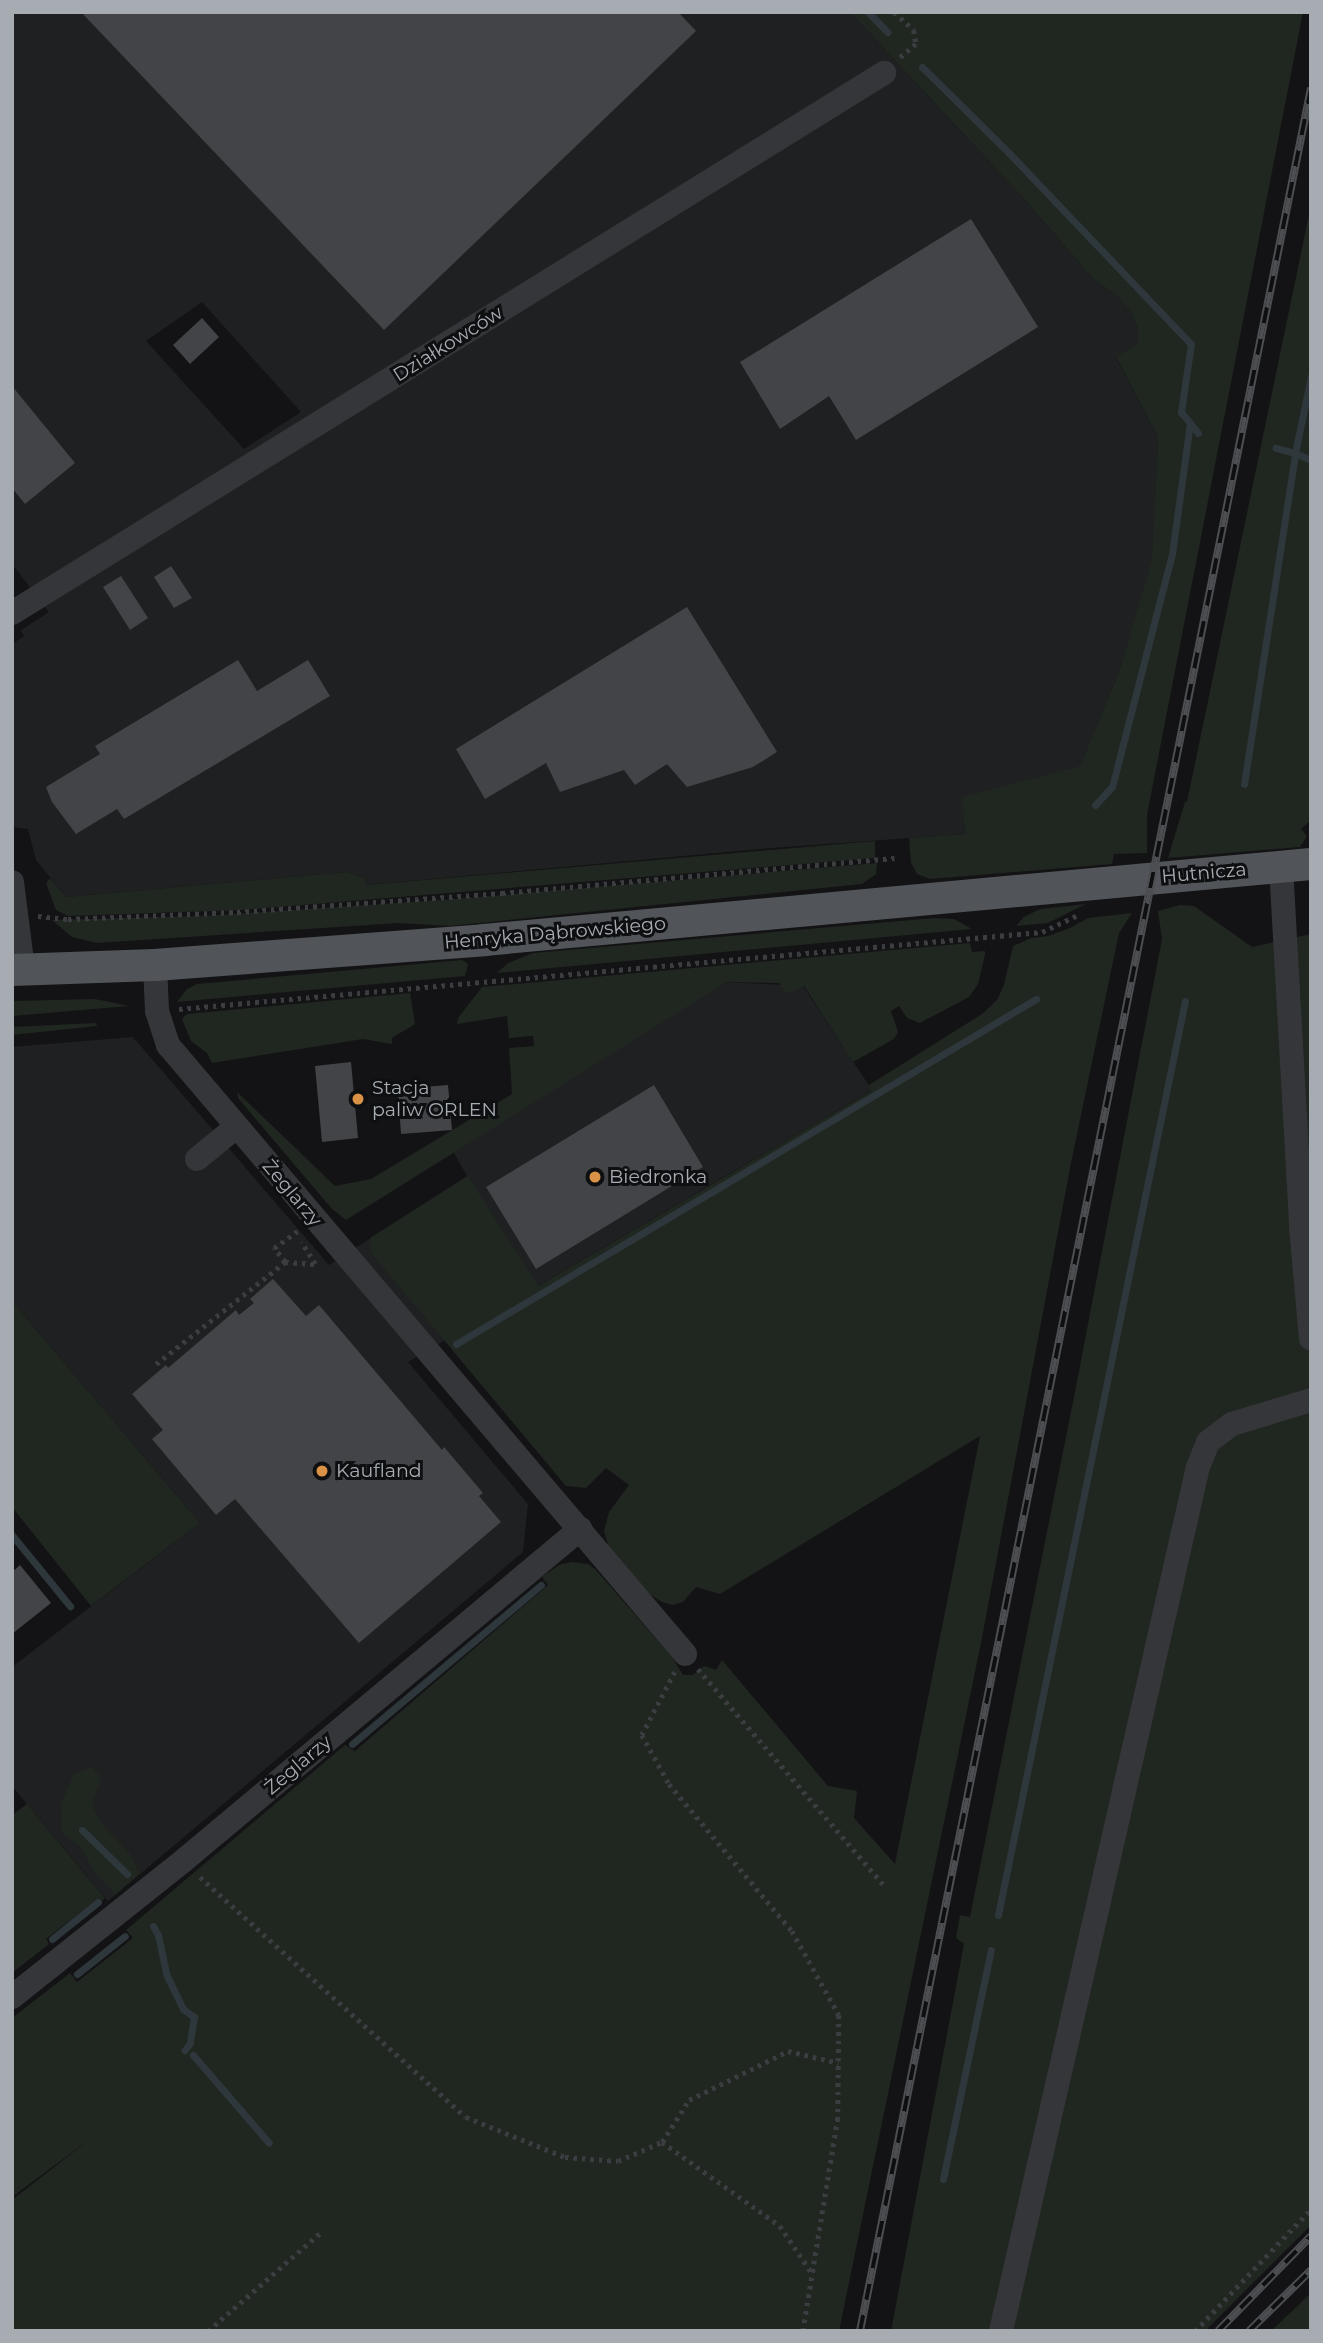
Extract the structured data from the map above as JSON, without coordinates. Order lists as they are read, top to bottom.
{
  "streets": {
    "main road": ["Hutnicza", "Henryka Dąbrowskiego"],
    "street": ["Działkowców", "Żeglarzy"]
  },
  "crossings": [
    ["Hutnicza", "Henryka Dąbrowskiego"],
    ["Henryka Dąbrowskiego", "Żeglarzy"]
  ],
  "places": ["Stacja paliw ORLEN", "Biedronka", "Kaufland"]
}
